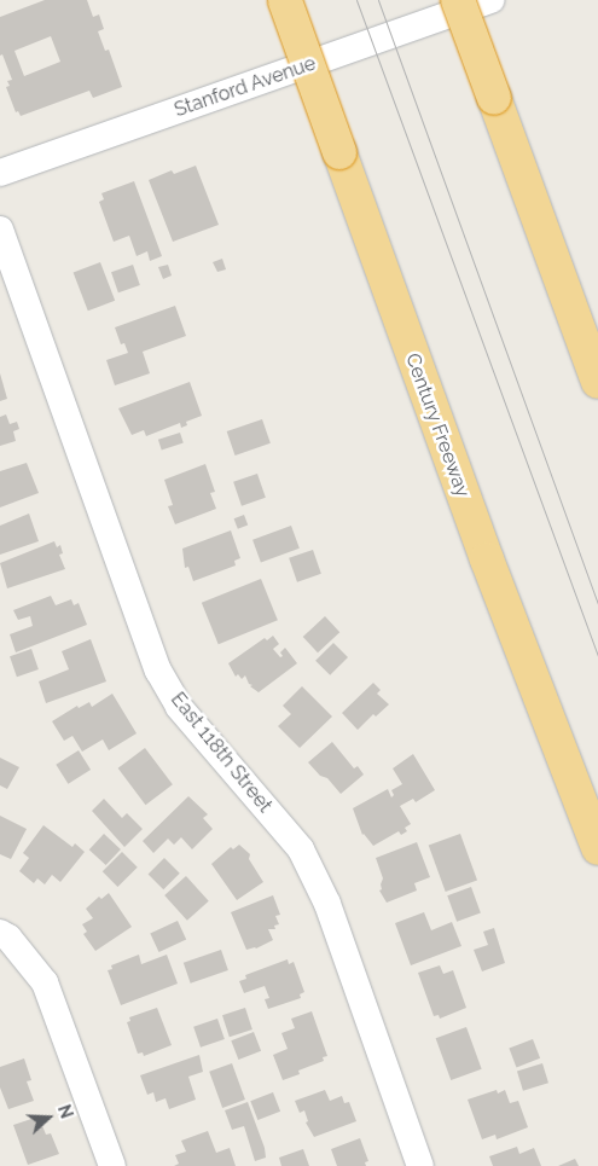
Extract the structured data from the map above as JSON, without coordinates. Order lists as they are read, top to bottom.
{
  "streets": {
    "highway": ["Century Freeway"],
    "street": ["Stanford Avenue", "East 118th Street"]
  },
  "north": "right"
}
